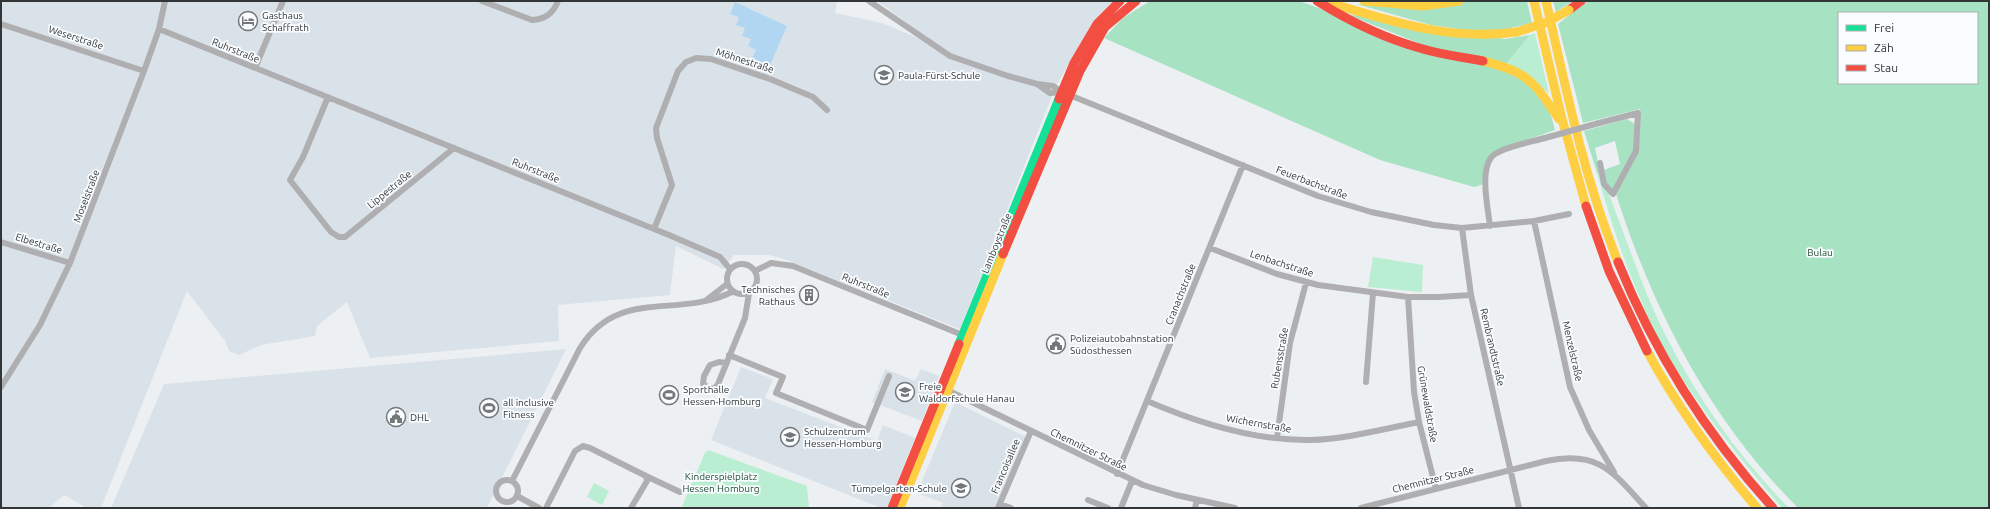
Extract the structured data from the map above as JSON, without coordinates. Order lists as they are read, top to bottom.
{
  "streets": {
    "main road": ["Lamboystraße"],
    "street": [
      "Weserstraße",
      "Ruhrstraße",
      "Möhnestraße",
      "Feuerbachstraße",
      "Lippestraße",
      "Moselstraße",
      "Elbestraße",
      "Lenbachstraße",
      "Cranachstraße",
      "Rembrandtstraße",
      "Menzelstraße",
      "Rubensstraße",
      "Grünewaldstraße",
      "Wichernstraße",
      "Chemnitzer Straße",
      "Francoisallee"
    ]
  },
  "crossings": [
    ["Weserstraße", "Moselstraße"],
    ["Ruhrstraße", "Möhnestraße"],
    ["Ruhrstraße", "Lippestraße"],
    ["Ruhrstraße", "Moselstraße"],
    ["Ruhrstraße", "Lamboystraße"],
    ["Feuerbachstraße", "Lamboystraße"],
    ["Feuerbachstraße", "Cranachstraße"],
    ["Feuerbachstraße", "Rembrandtstraße"],
    ["Feuerbachstraße", "Menzelstraße"],
    ["Moselstraße", "Elbestraße"],
    ["Lamboystraße", "Chemnitzer Straße"],
    ["Lenbachstraße", "Cranachstraße"],
    ["Lenbachstraße", "Rembrandtstraße"],
    ["Lenbachstraße", "Rubensstraße"],
    ["Lenbachstraße", "Grünewaldstraße"],
    ["Cranachstraße", "Wichernstraße"],
    ["Cranachstraße", "Chemnitzer Straße"],
    ["Rembrandtstraße", "Chemnitzer Straße"],
    ["Menzelstraße", "Chemnitzer Straße"],
    ["Rubensstraße", "Wichernstraße"],
    ["Grünewaldstraße", "Wichernstraße"],
    ["Grünewaldstraße", "Chemnitzer Straße"],
    ["Chemnitzer Straße", "Francoisallee"]
  ],
  "parks": ["Bulau", "Kinderspielplatz Hessen Homburg"],
  "places": {
    "hotel": ["Gasthaus Schaffrath"],
    "school or university": [
      "Paula-Fürst-Schule",
      "Freie Waldorfschule Hanau",
      "Schulzentrum Hessen-Homburg",
      "Tümpelgarten-Schule"
    ],
    "building": ["Technisches Rathaus"],
    "public building": ["Polizeiautobahnstation Südosthessen", "DHL"],
    "sports": ["Sporthalle Hessen-Homburg", "all inclusive Fitness"]
  },
  "legend": ["Frei", "Zäh", "Stau"]
}
